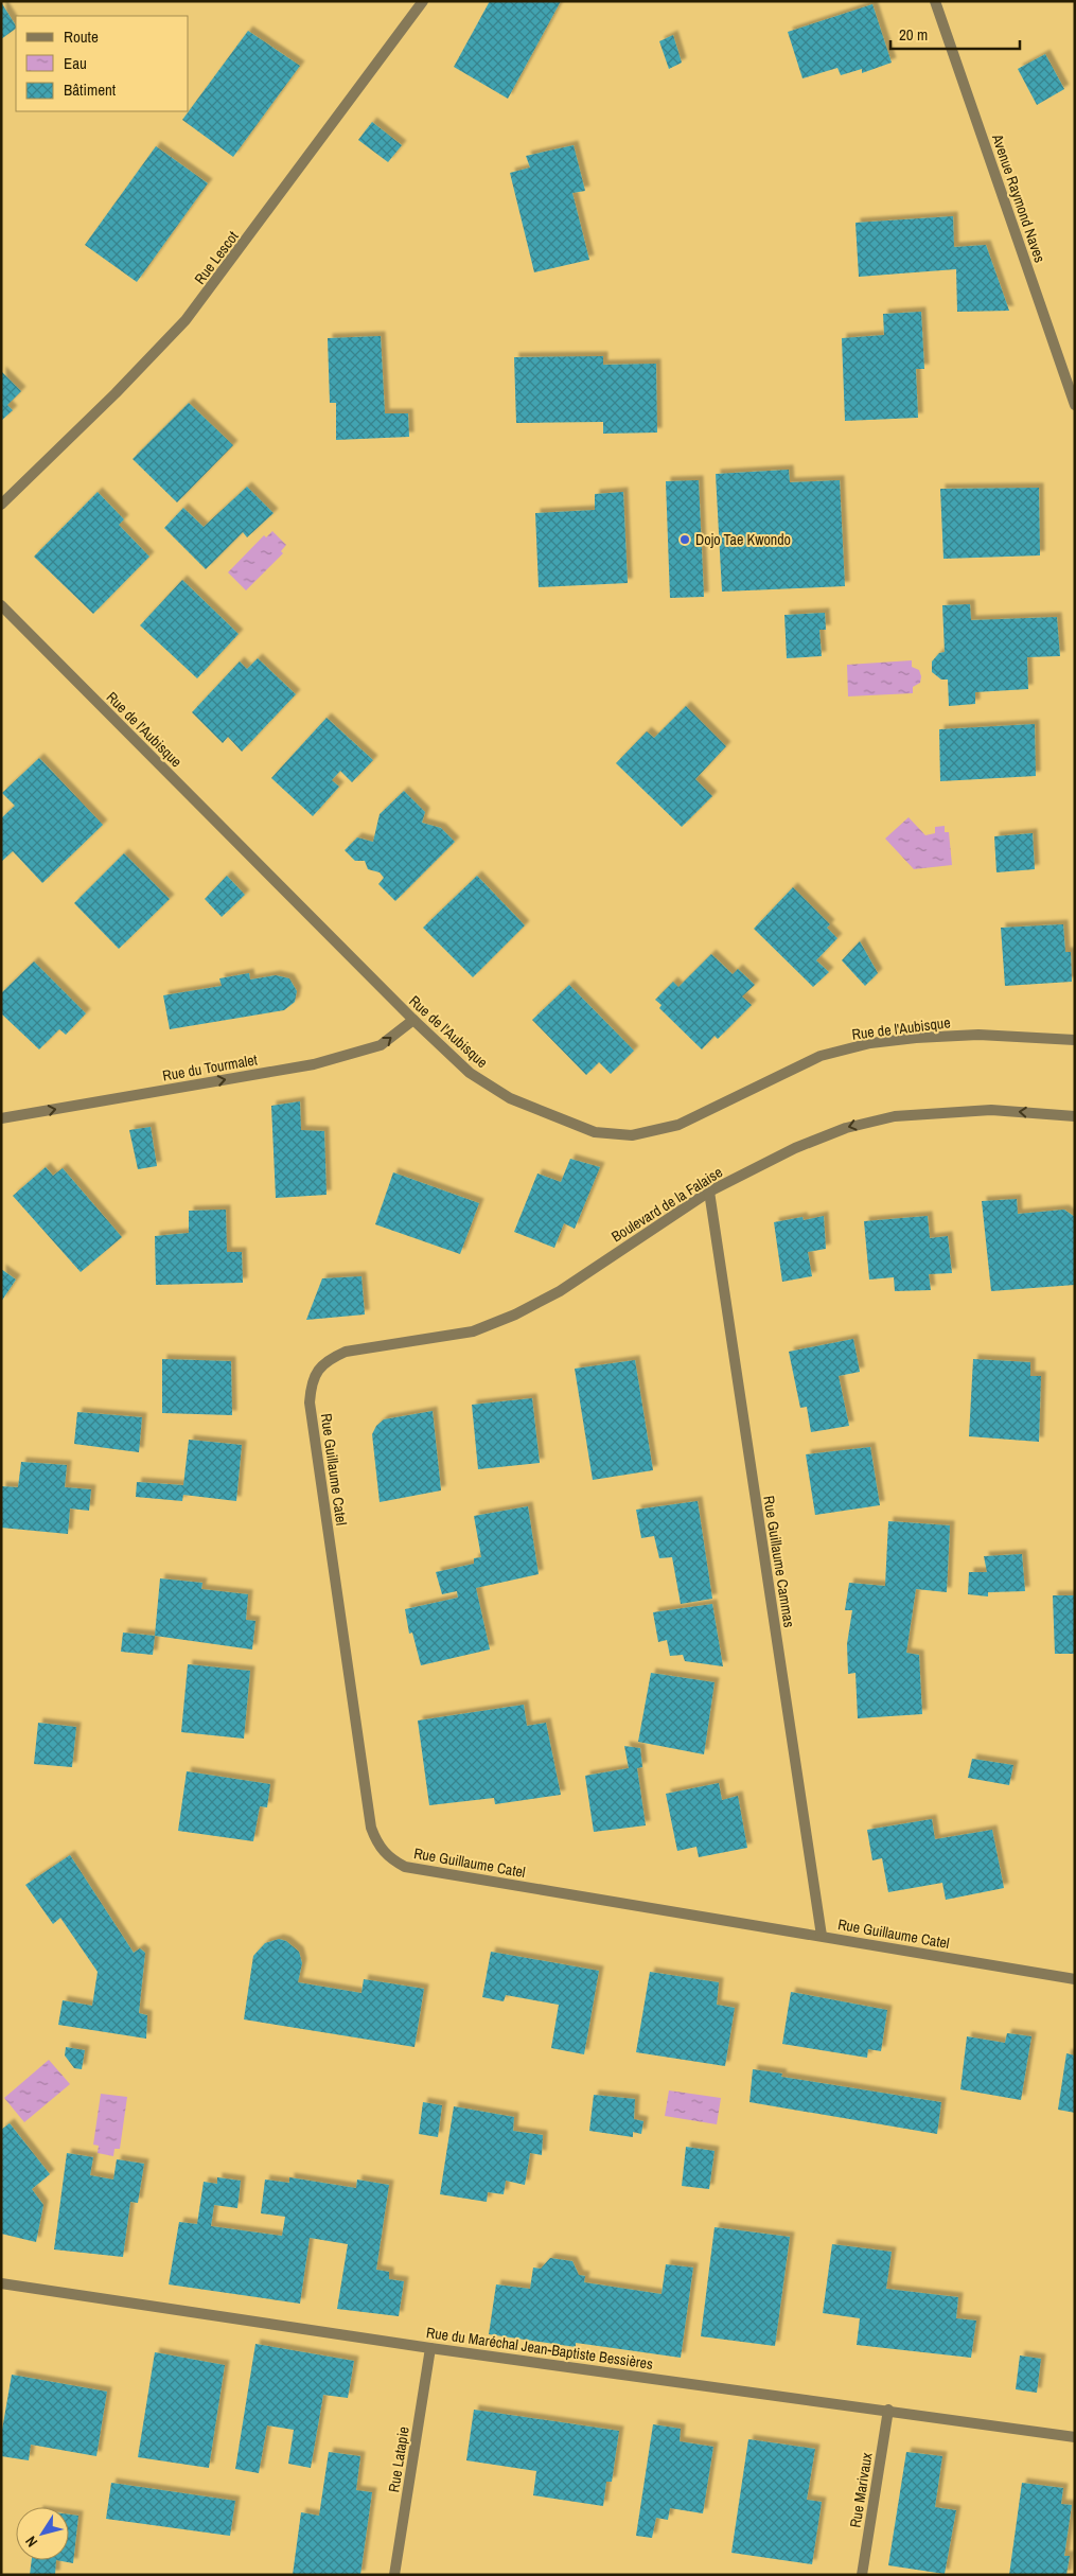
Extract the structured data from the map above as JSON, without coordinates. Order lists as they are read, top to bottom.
{
  "streets": {
    "street": [
      "Avenue Raymond Naves",
      "Rue Lescot",
      "Rue de l'Aubisque",
      "Rue du Tourmalet",
      "Boulevard de la Falaise",
      "Rue Guillaume Catel",
      "Rue Guillaume Cammas",
      "Rue du Maréchal Jean-Baptiste Bessières",
      "Rue Latapie",
      "Rue Marivaux"
    ]
  },
  "crossings": [
    ["Rue de l'Aubisque", "Rue du Tourmalet"],
    ["Boulevard de la Falaise", "Rue Guillaume Catel"],
    ["Boulevard de la Falaise", "Rue Guillaume Cammas"],
    ["Rue Guillaume Catel", "Rue Guillaume Cammas"],
    ["Rue du Maréchal Jean-Baptiste Bessières", "Rue Latapie"],
    ["Rue du Maréchal Jean-Baptiste Bessières", "Rue Marivaux"]
  ],
  "one_way": ["Rue du Tourmalet", "Boulevard de la Falaise"],
  "places": ["Dojo Tae Kwondo"],
  "legend": ["Route", "Eau", "Bâtiment"],
  "scale_bar": "20 m",
  "north": "bottom left"
}
